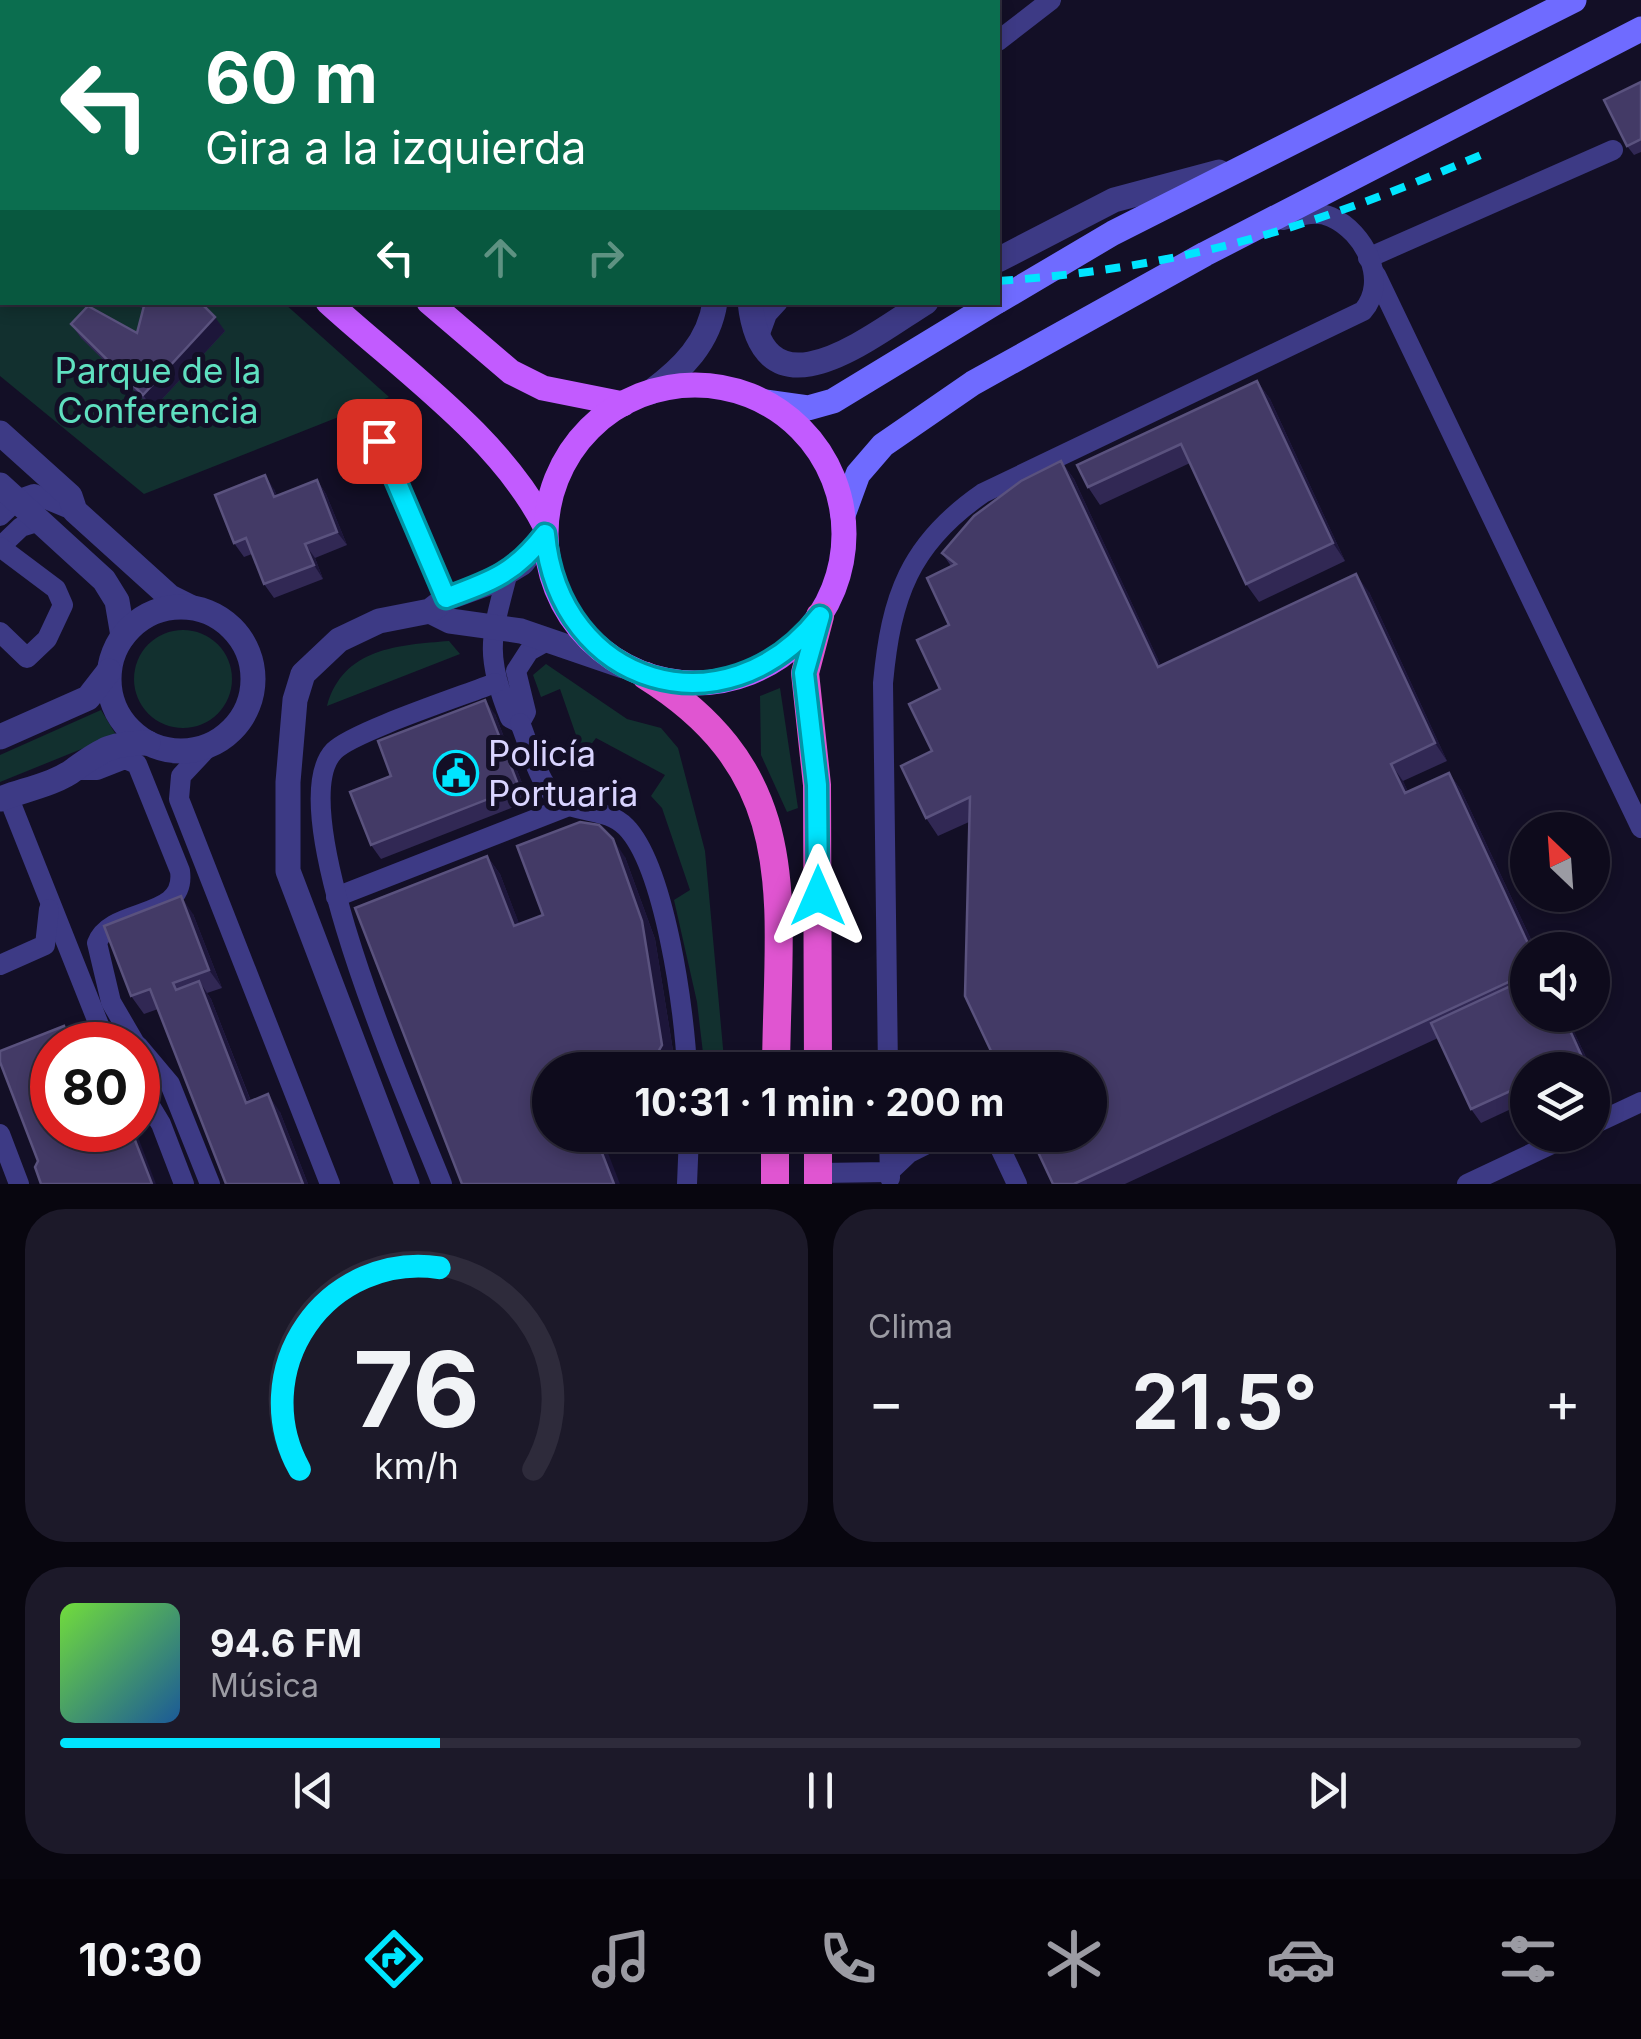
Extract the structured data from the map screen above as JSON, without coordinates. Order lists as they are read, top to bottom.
{
  "parks": ["Parque de la Conferencia"],
  "places": {
    "public building": ["Policía Portuaria"]
  },
  "north": "top left",
  "page": {
    "turn": ["60 m", "Gira a la izquierda"],
    "limit": "80",
    "trip": "10:31 · 1 min · 200 m",
    "tile": "Clima",
    "heat": ["−", "21.5°", "+"],
    "song": ["94.6 FM", "Música"],
    "tabs": "10:30",
    "gauge": ["76", "km/h"]
  }
}
